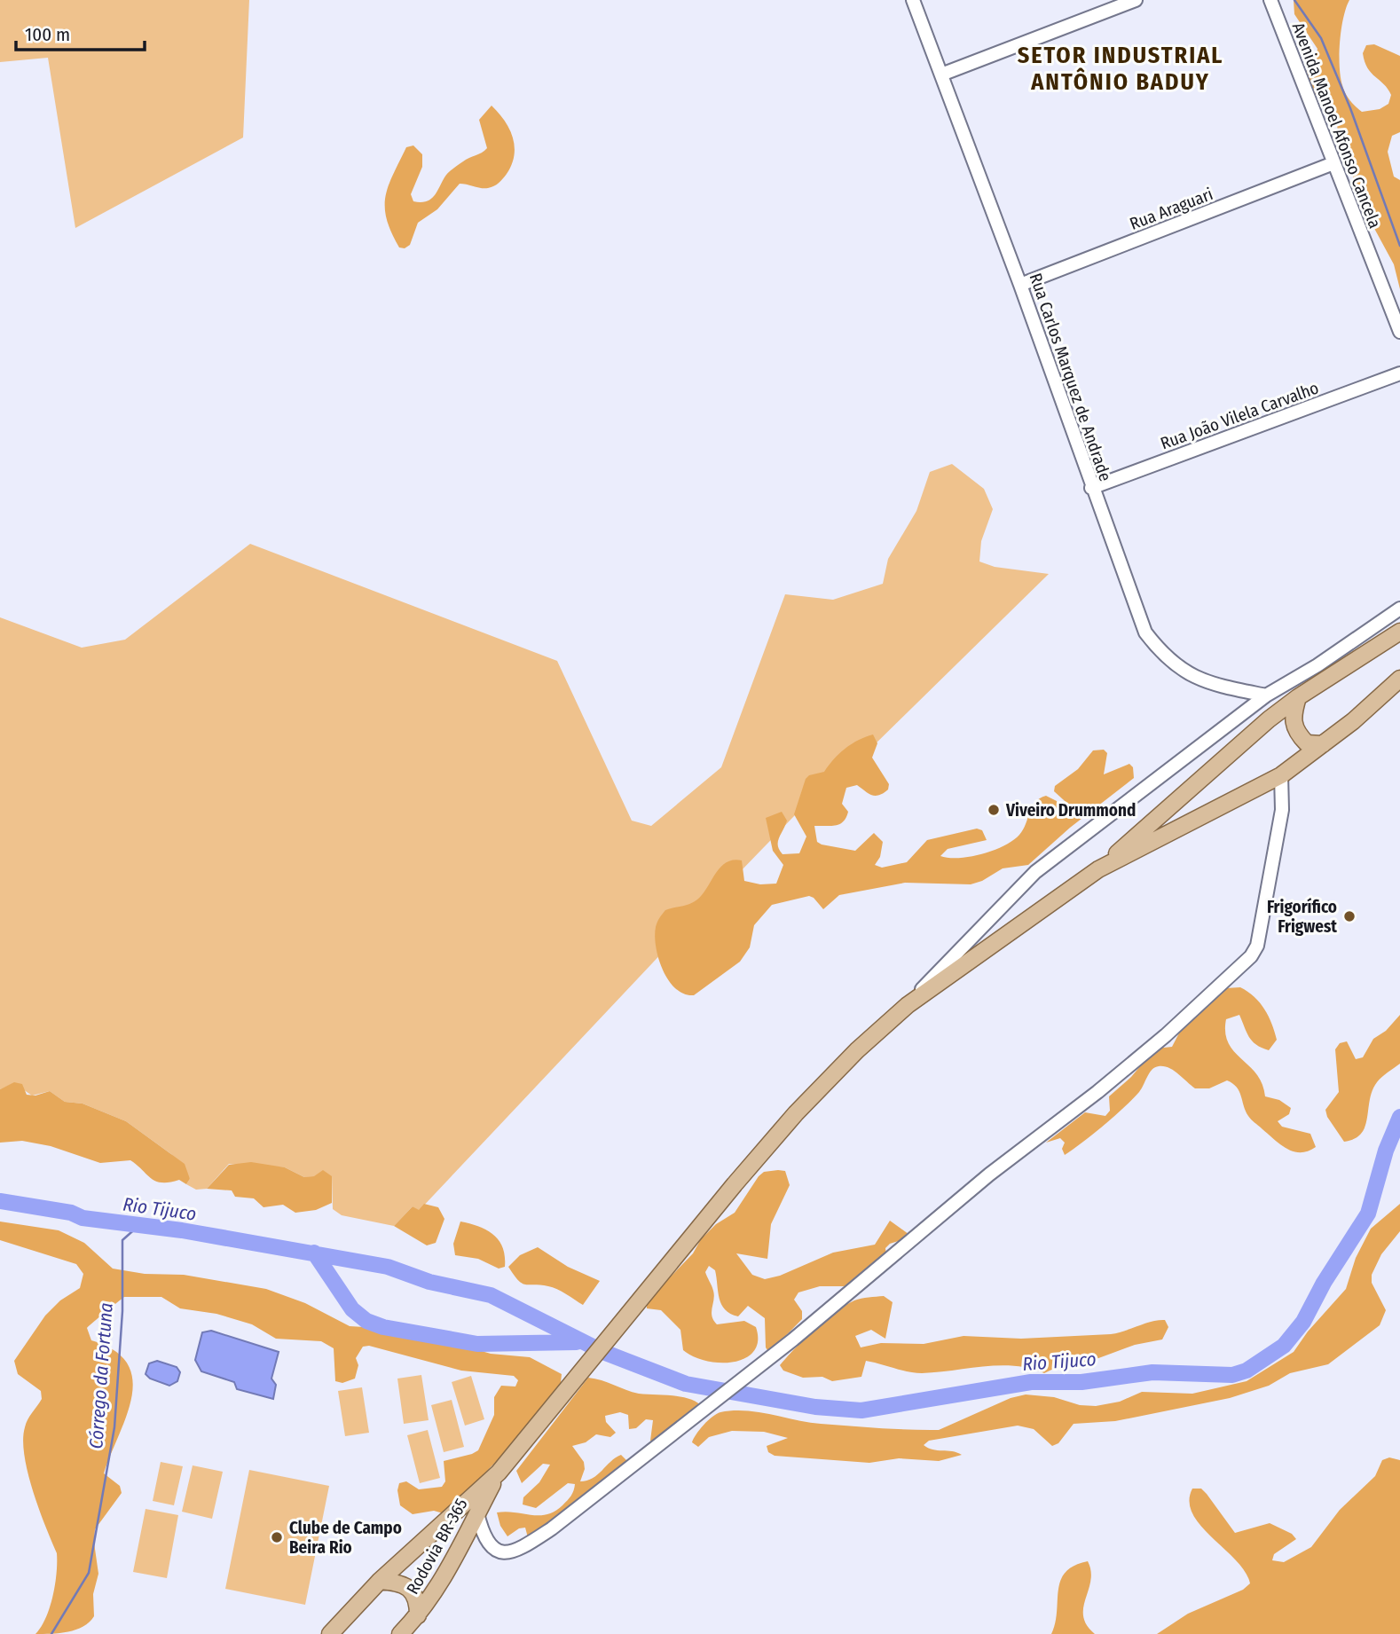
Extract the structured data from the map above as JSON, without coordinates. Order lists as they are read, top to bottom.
{
  "streets": {
    "main road": ["Rodovia BR-365"],
    "street": [
      "Avenida Manoel Afonso Cancela",
      "Rua Araguari",
      "Rua Carlos Marquez de Andrade",
      "Rua João Vilela Carvalho"
    ]
  },
  "crossings": [
    ["Avenida Manoel Afonso Cancela", "Rua Araguari"],
    ["Rua Araguari", "Rua Carlos Marquez de Andrade"],
    ["Rua Carlos Marquez de Andrade", "Rua João Vilela Carvalho"]
  ],
  "districts": ["SETOR INDUSTRIAL ANTÔNIO BADUY"],
  "water": ["Rio Tijuco", "Córrego da Fortuna"],
  "places": ["Viveiro Drummond", "Frigorífico Frigwest", "Clube de Campo Beira Rio"],
  "scale_bar": "100 m"
}
